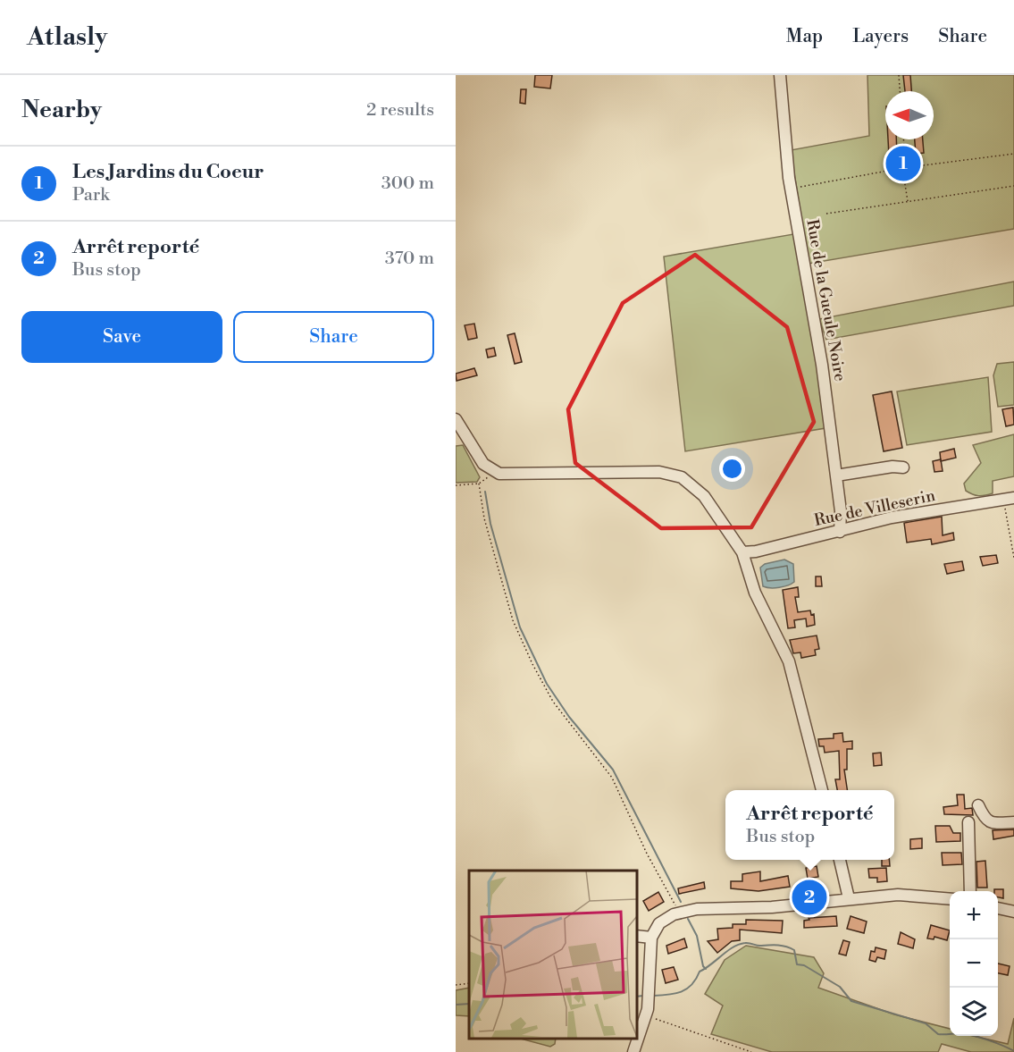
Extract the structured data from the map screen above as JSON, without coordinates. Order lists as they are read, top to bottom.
{
  "streets": {
    "street": ["Rue de la Gueule Noire", "Rue de Villeserin"]
  },
  "crossings": [
    ["Rue de la Gueule Noire", "Rue de Villeserin"]
  ],
  "north": "left",
  "page": {
    "header": "Atlasly",
    "nav": ["Map", "Layers", "Share"],
    "heading": ["Nearby", "2 results"],
    "pins": ["1", "2"],
    "list": [
      {
        "mark": "1",
        "name": "Les Jardins du Coeur",
        "note": "Park",
        "value": "300 m"
      },
      {
        "mark": "2",
        "name": "Arrêt reporté",
        "note": "Bus stop",
        "value": "370 m"
      }
    ],
    "buttons": ["Save", "Share"],
    "popup": ["Arrêt reporté", "Bus stop"],
    "map_buttons": ["+", "−"]
  }
}
